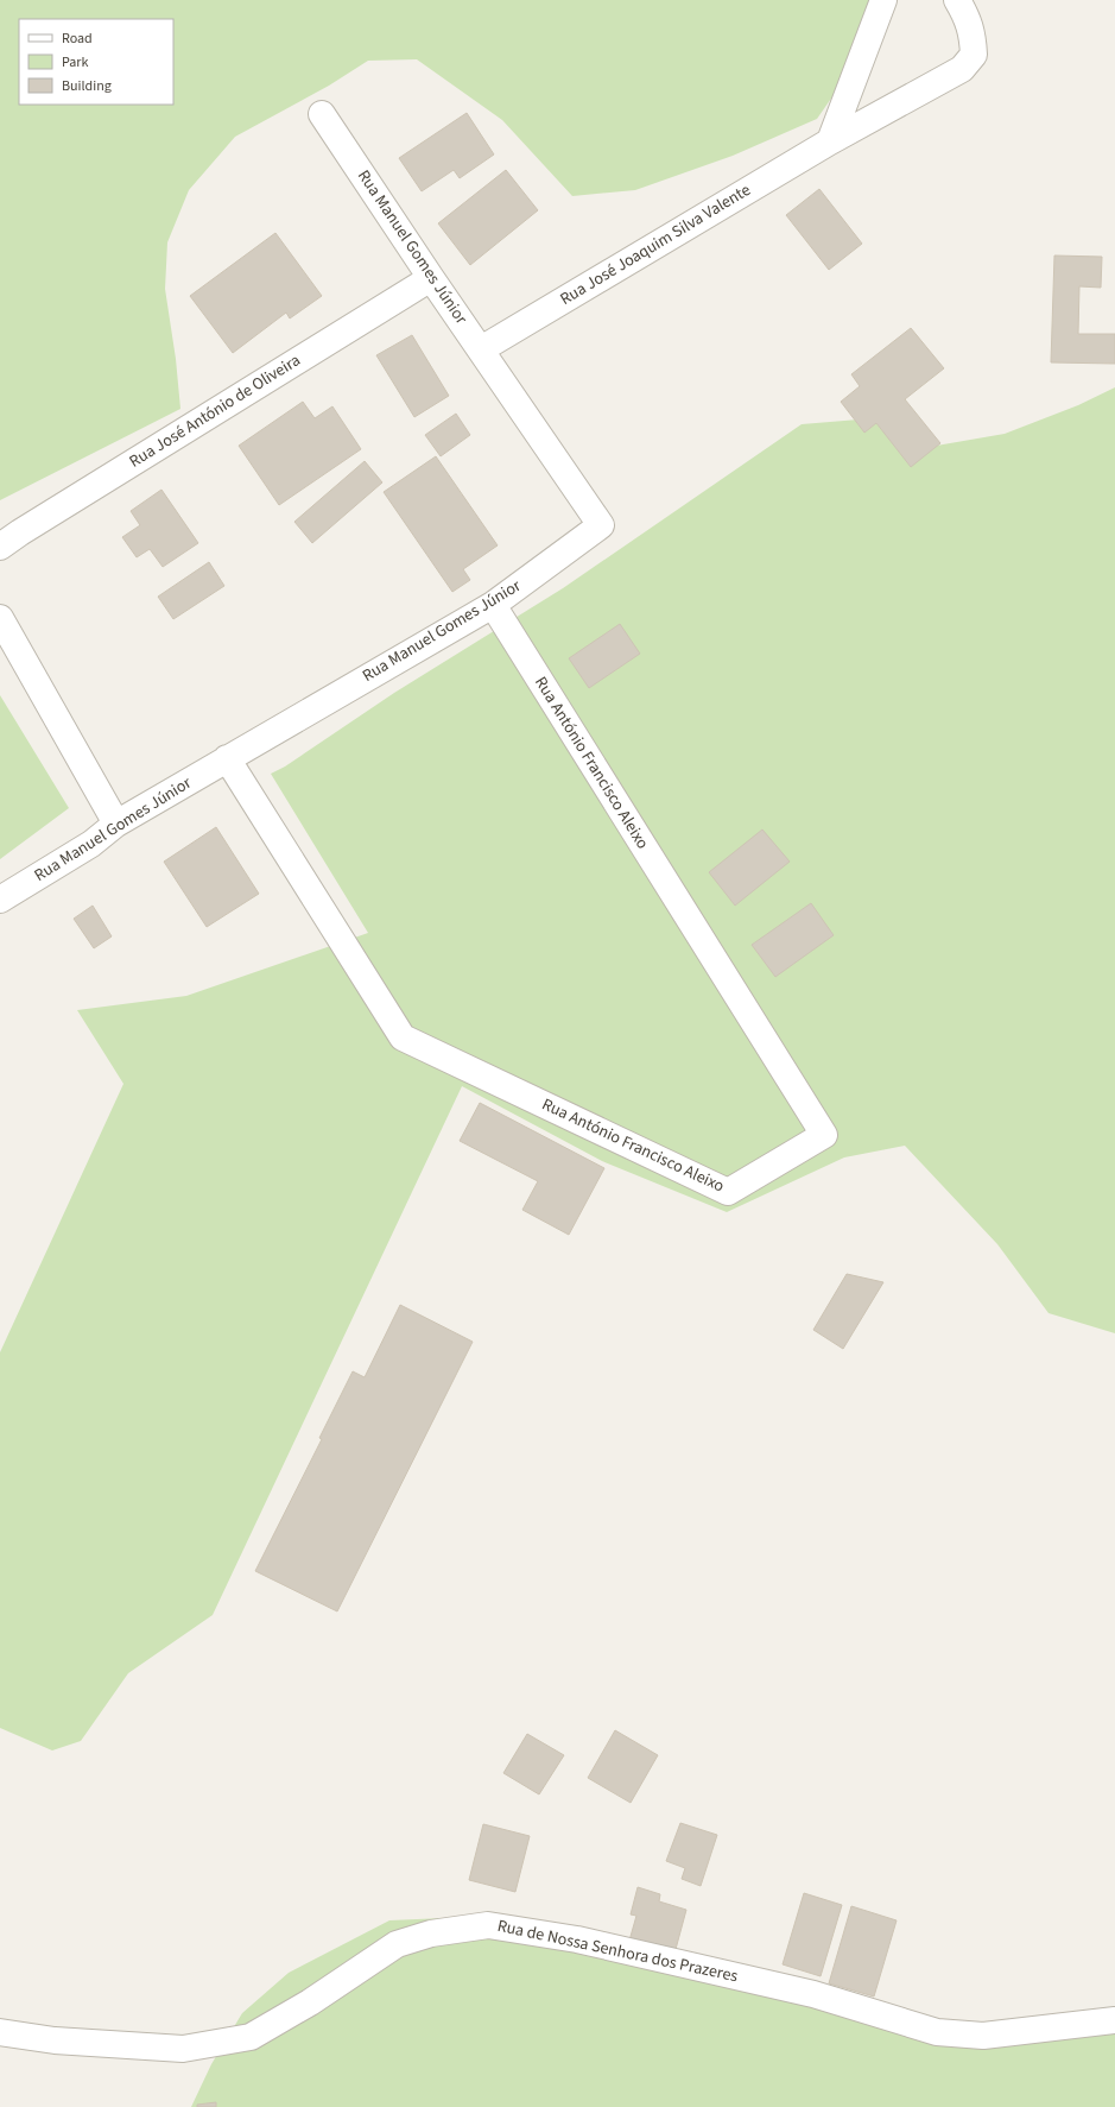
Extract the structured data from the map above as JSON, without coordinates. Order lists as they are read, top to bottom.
{
  "streets": {
    "street": [
      "Rua José Joaquim Silva Valente",
      "Rua Manuel Gomes Júnior",
      "Rua José António de Oliveira",
      "Rua António Francisco Aleixo",
      "Rua de Nossa Senhora dos Prazeres"
    ]
  },
  "crossings": [
    ["Rua José Joaquim Silva Valente", "Rua Manuel Gomes Júnior"],
    ["Rua Manuel Gomes Júnior", "Rua José António de Oliveira"],
    ["Rua Manuel Gomes Júnior", "Rua António Francisco Aleixo"]
  ],
  "legend": ["Road", "Park", "Building"]
}
